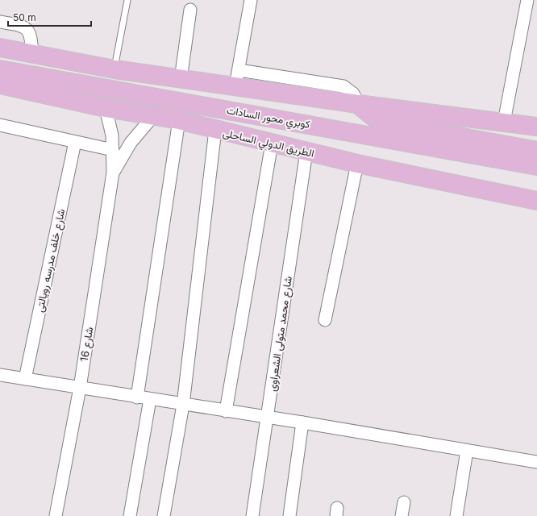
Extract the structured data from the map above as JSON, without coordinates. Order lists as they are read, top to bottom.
{
  "streets": {
    "main road": ["كوبري محور السادات", "الطريق الدولي الساحلى"],
    "street": ["شارع خلف مدرسه رويالتى", "شارع محمد متولى الشعراوى", "شارع 16"]
  },
  "crossings": [
    ["الطريق الدولي الساحلى", "شارع محمد متولى الشعراوى"],
    ["الطريق الدولي الساحلى", "شارع 16"]
  ],
  "scale_bar": "50 m"
}
